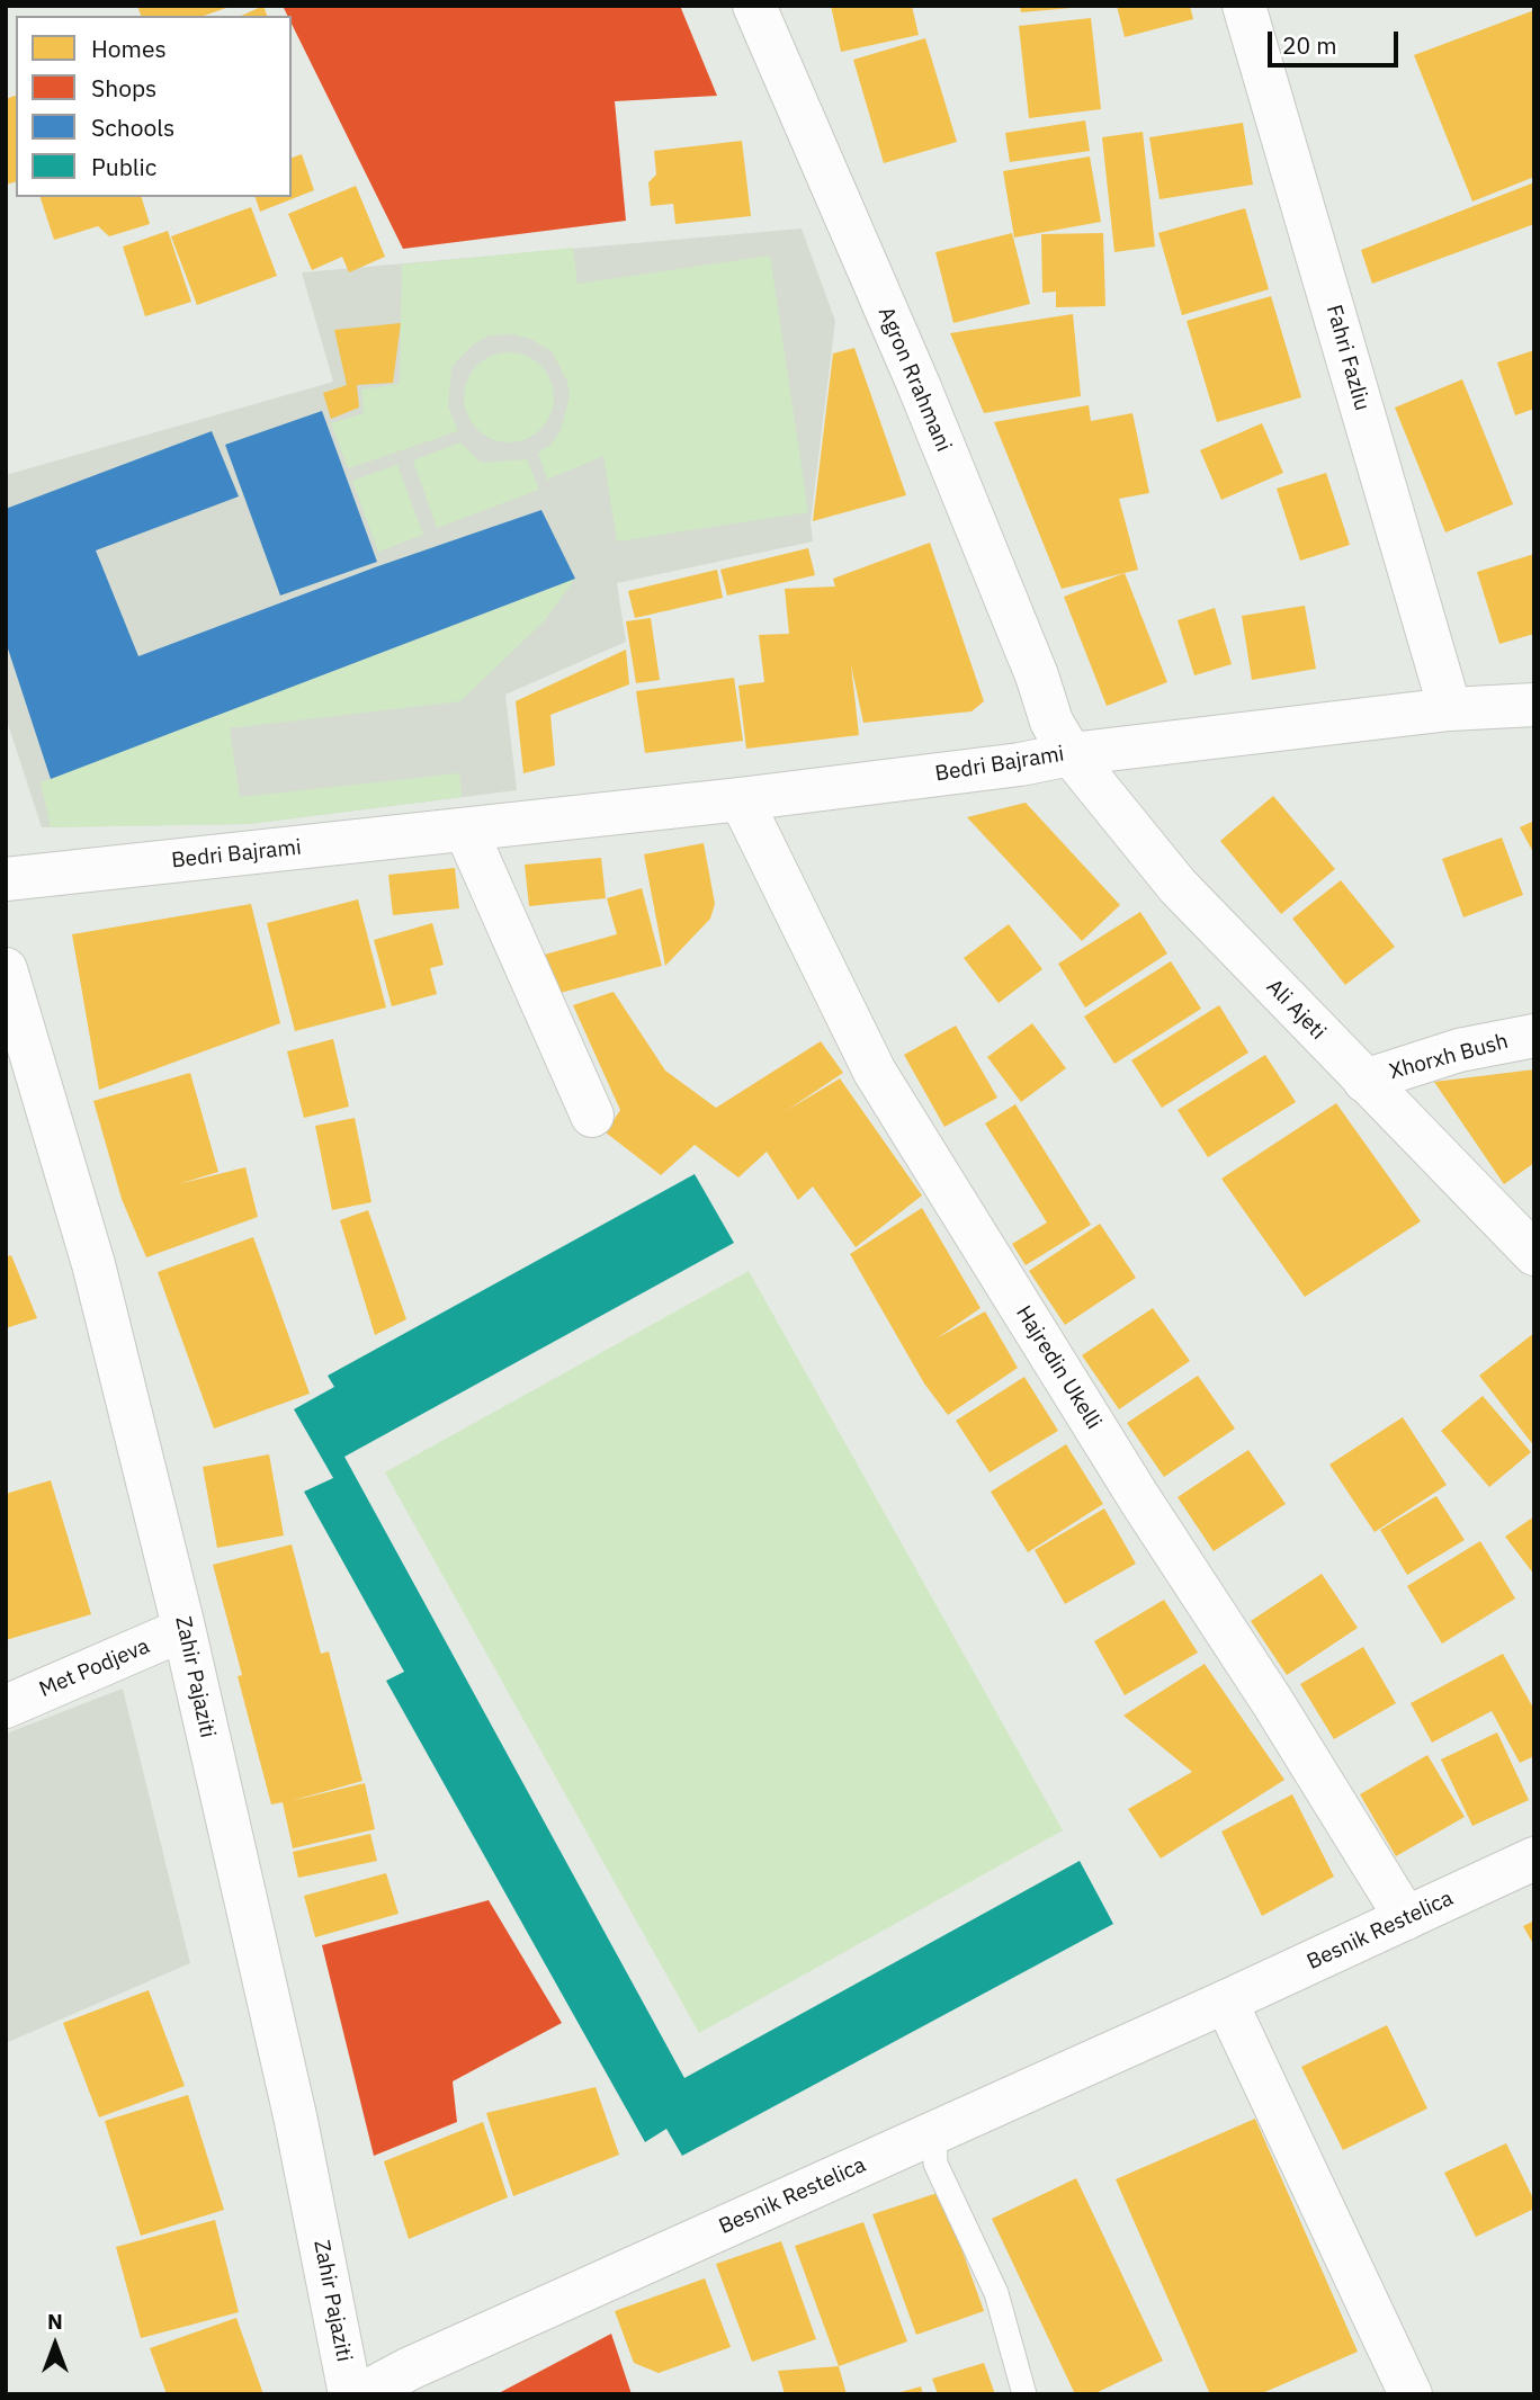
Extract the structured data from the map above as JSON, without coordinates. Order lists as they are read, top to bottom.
{
  "streets": {
    "street": [
      "Fahri Fazliu",
      "Agron Rrahmani",
      "Bedri Bajrami",
      "Ali Ajeti",
      "Xhorxh Bush",
      "Hajredin Ukelli",
      "Met Podjeva",
      "Zahir Pajaziti",
      "Besnik Restelica"
    ]
  },
  "crossings": [
    ["Fahri Fazliu", "Bedri Bajrami"],
    ["Agron Rrahmani", "Bedri Bajrami"],
    ["Agron Rrahmani", "Ali Ajeti"],
    ["Bedri Bajrami", "Ali Ajeti"],
    ["Bedri Bajrami", "Hajredin Ukelli"],
    ["Ali Ajeti", "Xhorxh Bush"],
    ["Hajredin Ukelli", "Besnik Restelica"],
    ["Met Podjeva", "Zahir Pajaziti"]
  ],
  "legend": [
    "Homes",
    "Shops",
    "Schools",
    "Public"
  ],
  "scale_bar": "20 m",
  "north": "top"
}
